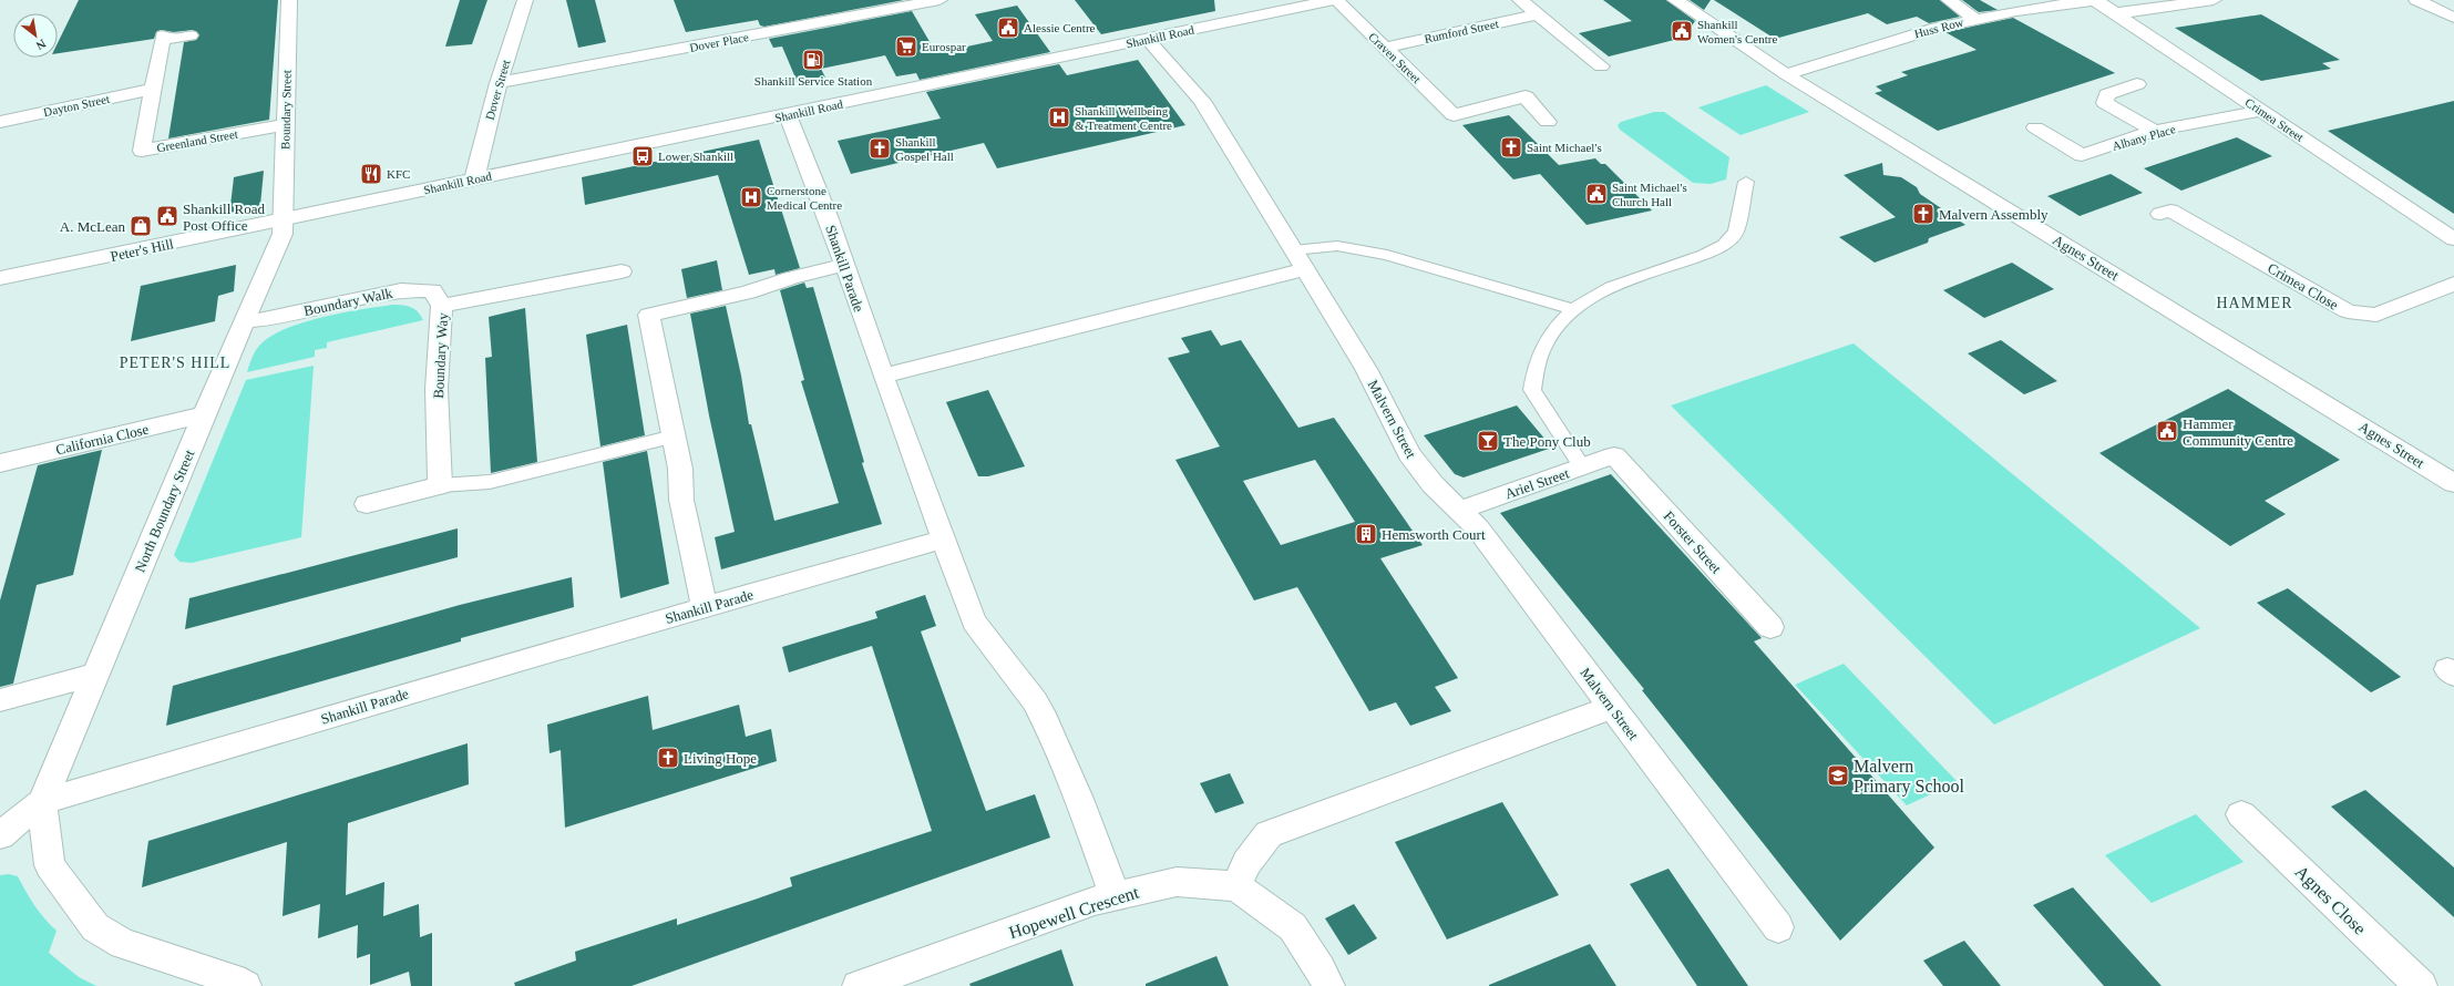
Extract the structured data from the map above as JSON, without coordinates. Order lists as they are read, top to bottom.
{
  "streets": {
    "street": [
      "Huss Row",
      "Rumford Street",
      "Shankill Road",
      "Dover Place",
      "Craven Street",
      "Dover Street",
      "Dayton Street",
      "Boundary Street",
      "Crimea Street",
      "Albany Place",
      "Greenland Street",
      "Peter's Hill",
      "Agnes Street",
      "Shankill Parade",
      "Crimea Close",
      "Boundary Walk",
      "Boundary Way",
      "Malvern Street",
      "California Close",
      "Ariel Street",
      "North Boundary Street",
      "Forster Street",
      "Agnes Close",
      "Hopewell Crescent"
    ]
  },
  "crossings": [
    ["Huss Row", "Crimea Street"],
    ["Huss Row", "Agnes Street"],
    ["Rumford Street", "Craven Street"],
    ["Shankill Road", "Craven Street"],
    ["Shankill Road", "Dover Street"],
    ["Shankill Road", "Boundary Street"],
    ["Shankill Road", "Peter's Hill"],
    ["Shankill Road", "Shankill Parade"],
    ["Shankill Road", "Malvern Street"],
    ["Shankill Road", "North Boundary Street"],
    ["Dover Place", "Dover Street"],
    ["Dayton Street", "Greenland Street"],
    ["Boundary Street", "Greenland Street"],
    ["Boundary Street", "Peter's Hill"],
    ["Boundary Street", "North Boundary Street"],
    ["Crimea Street", "Albany Place"],
    ["Peter's Hill", "North Boundary Street"],
    ["Shankill Parade", "North Boundary Street"],
    ["Boundary Walk", "Boundary Way"],
    ["Boundary Walk", "North Boundary Street"],
    ["Malvern Street", "Ariel Street"],
    ["California Close", "North Boundary Street"],
    ["Ariel Street", "Forster Street"]
  ],
  "districts": ["HAMMER", "PETER'S HILL"],
  "places": {
    "public building": [
      "Alessie Centre",
      "Shankill Women's Centre",
      "Saint Michael's Church Hall",
      "Shankill Road Post Office",
      "Hammer Community Centre"
    ],
    "supermarket": ["Eurospar"],
    "fuel station": ["Shankill Service Station"],
    "hospital": ["Shankill Wellbeing & Treatment Centre", "Cornerstone Medical Centre"],
    "church": [
      "Saint Michael's",
      "Shankill Gospel Hall",
      "Malvern Assembly",
      "Living Hope"
    ],
    "bus stop": ["Lower Shankill"],
    "restaurant": ["KFC"],
    "shop": ["A. McLean"],
    "bar": ["The Pony Club"],
    "building": ["Hemsworth Court"],
    "school or university": ["Malvern Primary School"]
  },
  "north": "bottom right"
}
